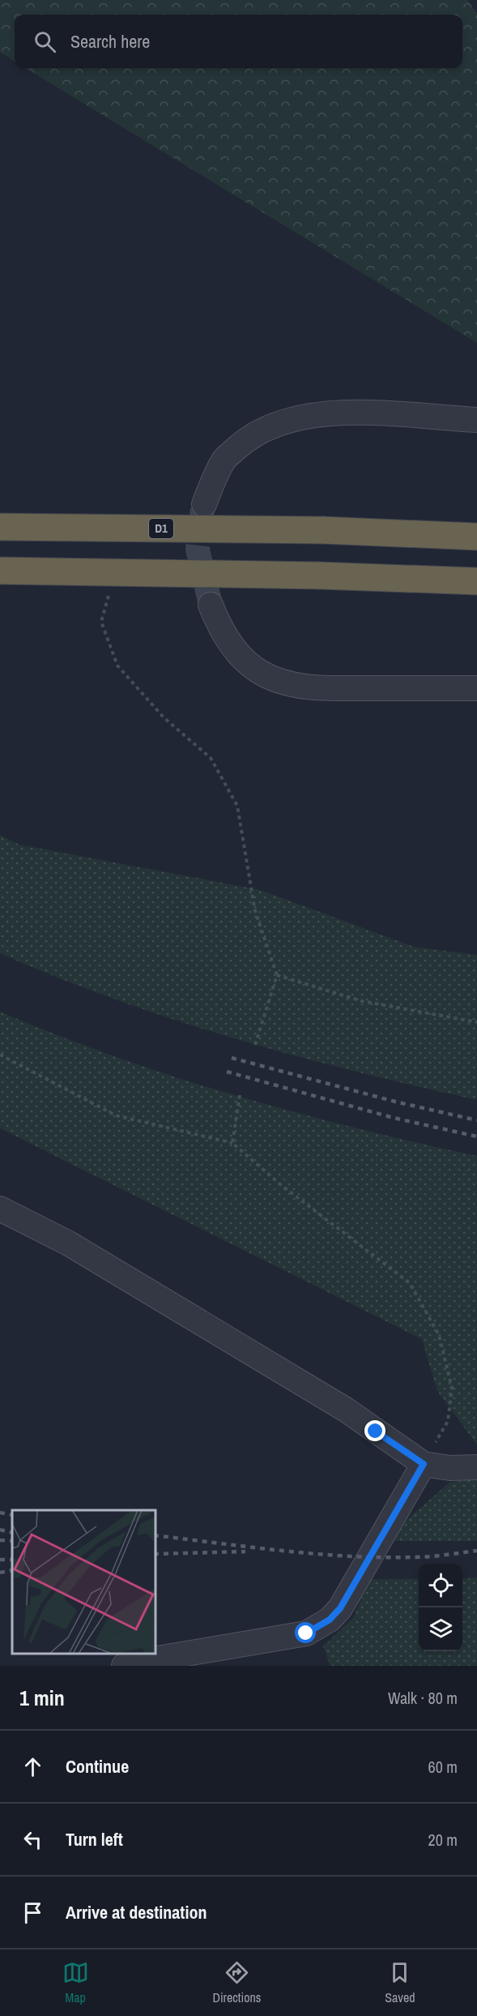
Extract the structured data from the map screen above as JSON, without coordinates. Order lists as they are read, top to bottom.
{
  "streets": {
    "highway": ["D1"]
  },
  "page": {
    "search": "Search here",
    "heading": ["1 min", "Walk · 80 m"],
    "list": [
      ["Continue", "60 m"],
      ["Turn left", "20 m"],
      "Arrive at destination"
    ],
    "nav": ["Map", "Directions", "Saved"]
  }
}
